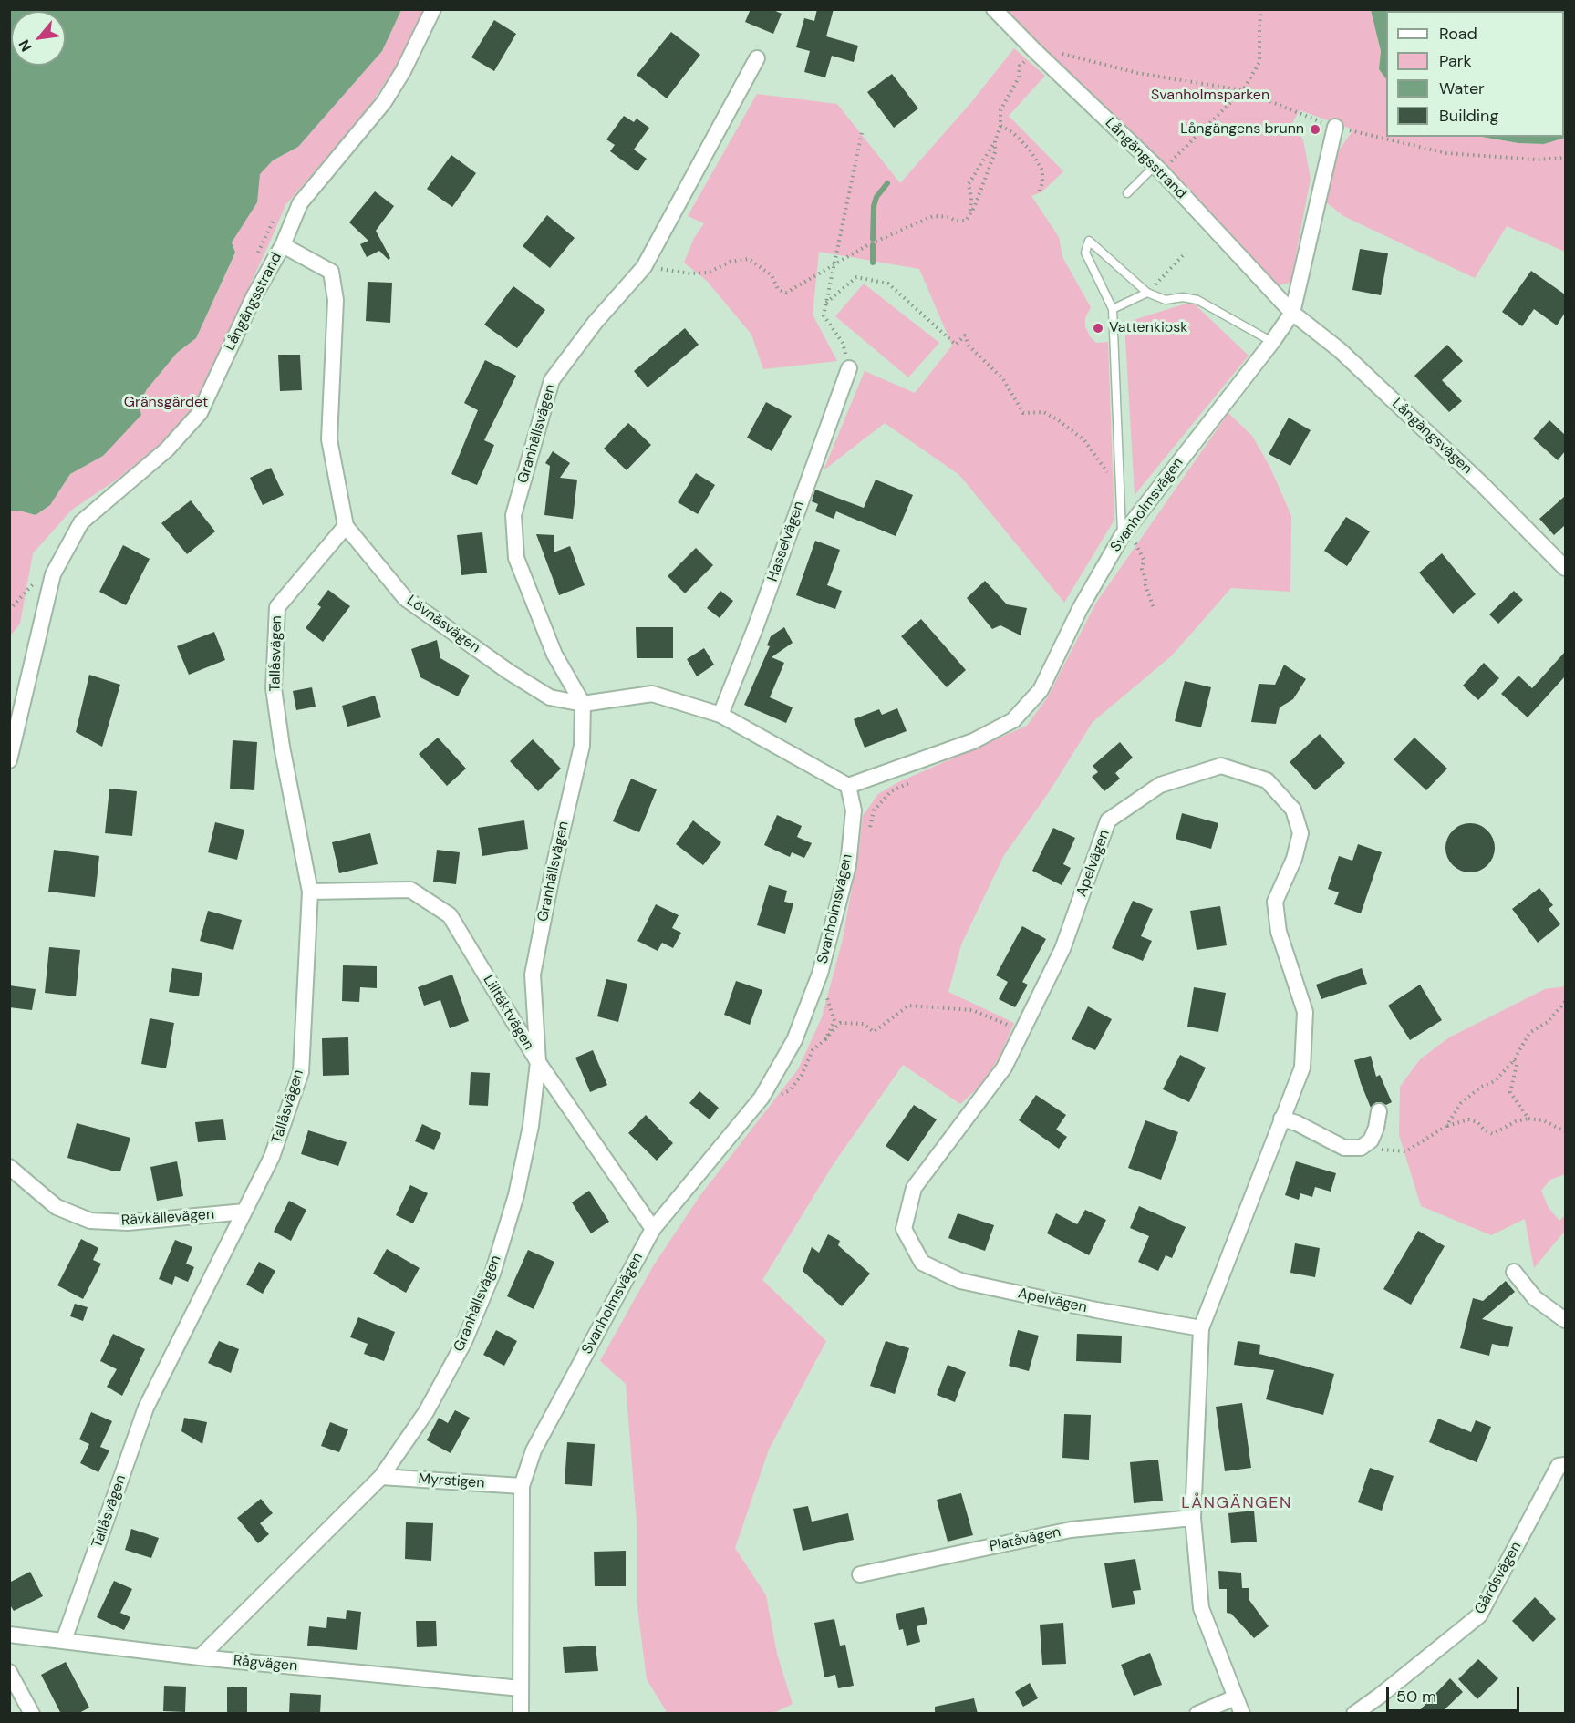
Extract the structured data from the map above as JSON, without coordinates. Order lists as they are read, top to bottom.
{
  "streets": {
    "street": [
      "Långängsstrand",
      "Granhällsvägen",
      "Långängsvägen",
      "Svanholmsvägen",
      "Hasselvägen",
      "Lövnäsvägen",
      "Tallåsvägen",
      "Apelvägen",
      "Lilltäktvägen",
      "Rävkällevägen",
      "Myrstigen",
      "Platåvägen",
      "Gårdsvägen",
      "Rågvägen"
    ]
  },
  "crossings": [
    ["Långängsstrand", "Långängsvägen"],
    ["Långängsstrand", "Svanholmsvägen"],
    ["Långängsstrand", "Lövnäsvägen"],
    ["Granhällsvägen", "Lövnäsvägen"],
    ["Granhällsvägen", "Lilltäktvägen"],
    ["Granhällsvägen", "Myrstigen"],
    ["Granhällsvägen", "Rågvägen"],
    ["Långängsvägen", "Svanholmsvägen"],
    ["Svanholmsvägen", "Lövnäsvägen"],
    ["Svanholmsvägen", "Lilltäktvägen"],
    ["Svanholmsvägen", "Myrstigen"],
    ["Svanholmsvägen", "Rågvägen"],
    ["Hasselvägen", "Lövnäsvägen"],
    ["Lövnäsvägen", "Tallåsvägen"],
    ["Tallåsvägen", "Lilltäktvägen"],
    ["Tallåsvägen", "Rävkällevägen"],
    ["Tallåsvägen", "Rågvägen"],
    ["Apelvägen", "Platåvägen"]
  ],
  "districts": ["LÅNGÄNGEN"],
  "parks": ["Svanholmsparken", "Gränsgärdet"],
  "places": ["Långängens brunn", "Vattenkiosk"],
  "legend": [
    "Road",
    "Park",
    "Water",
    "Building"
  ],
  "scale_bar": "50 m",
  "north": "bottom left"
}
